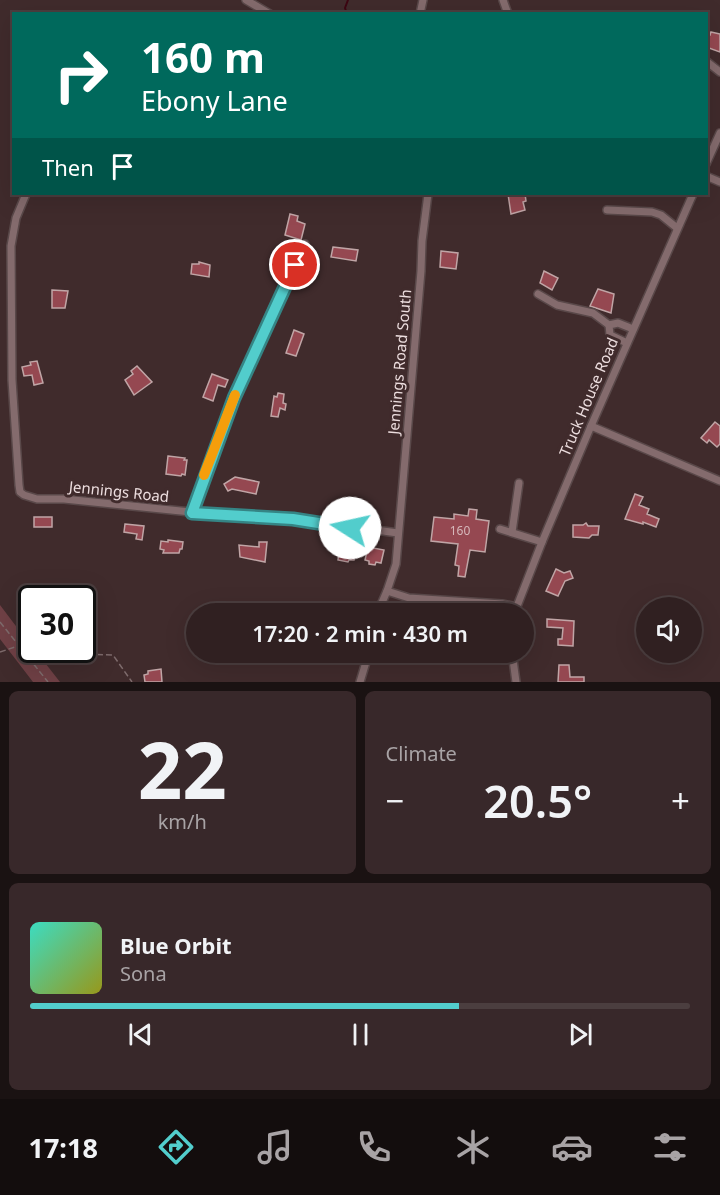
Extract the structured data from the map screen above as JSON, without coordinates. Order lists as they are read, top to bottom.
{
  "streets": {
    "street": ["Jennings Road South", "Truck House Road", "Jennings Road"]
  },
  "crossings": [
    ["Jennings Road South", "Jennings Road"]
  ],
  "house_numbers": ["160"],
  "page": {
    "turn": ["160 m", "Ebony Lane"],
    "then": "Then",
    "limit": "30",
    "trip": "17:20 · 2 min · 430 m",
    "tile": [
      ["22", "km/h"],
      "Climate"
    ],
    "heat": ["−", "20.5°", "+"],
    "song": ["Blue Orbit", "Sona"],
    "tabs": "17:18"
  }
}
